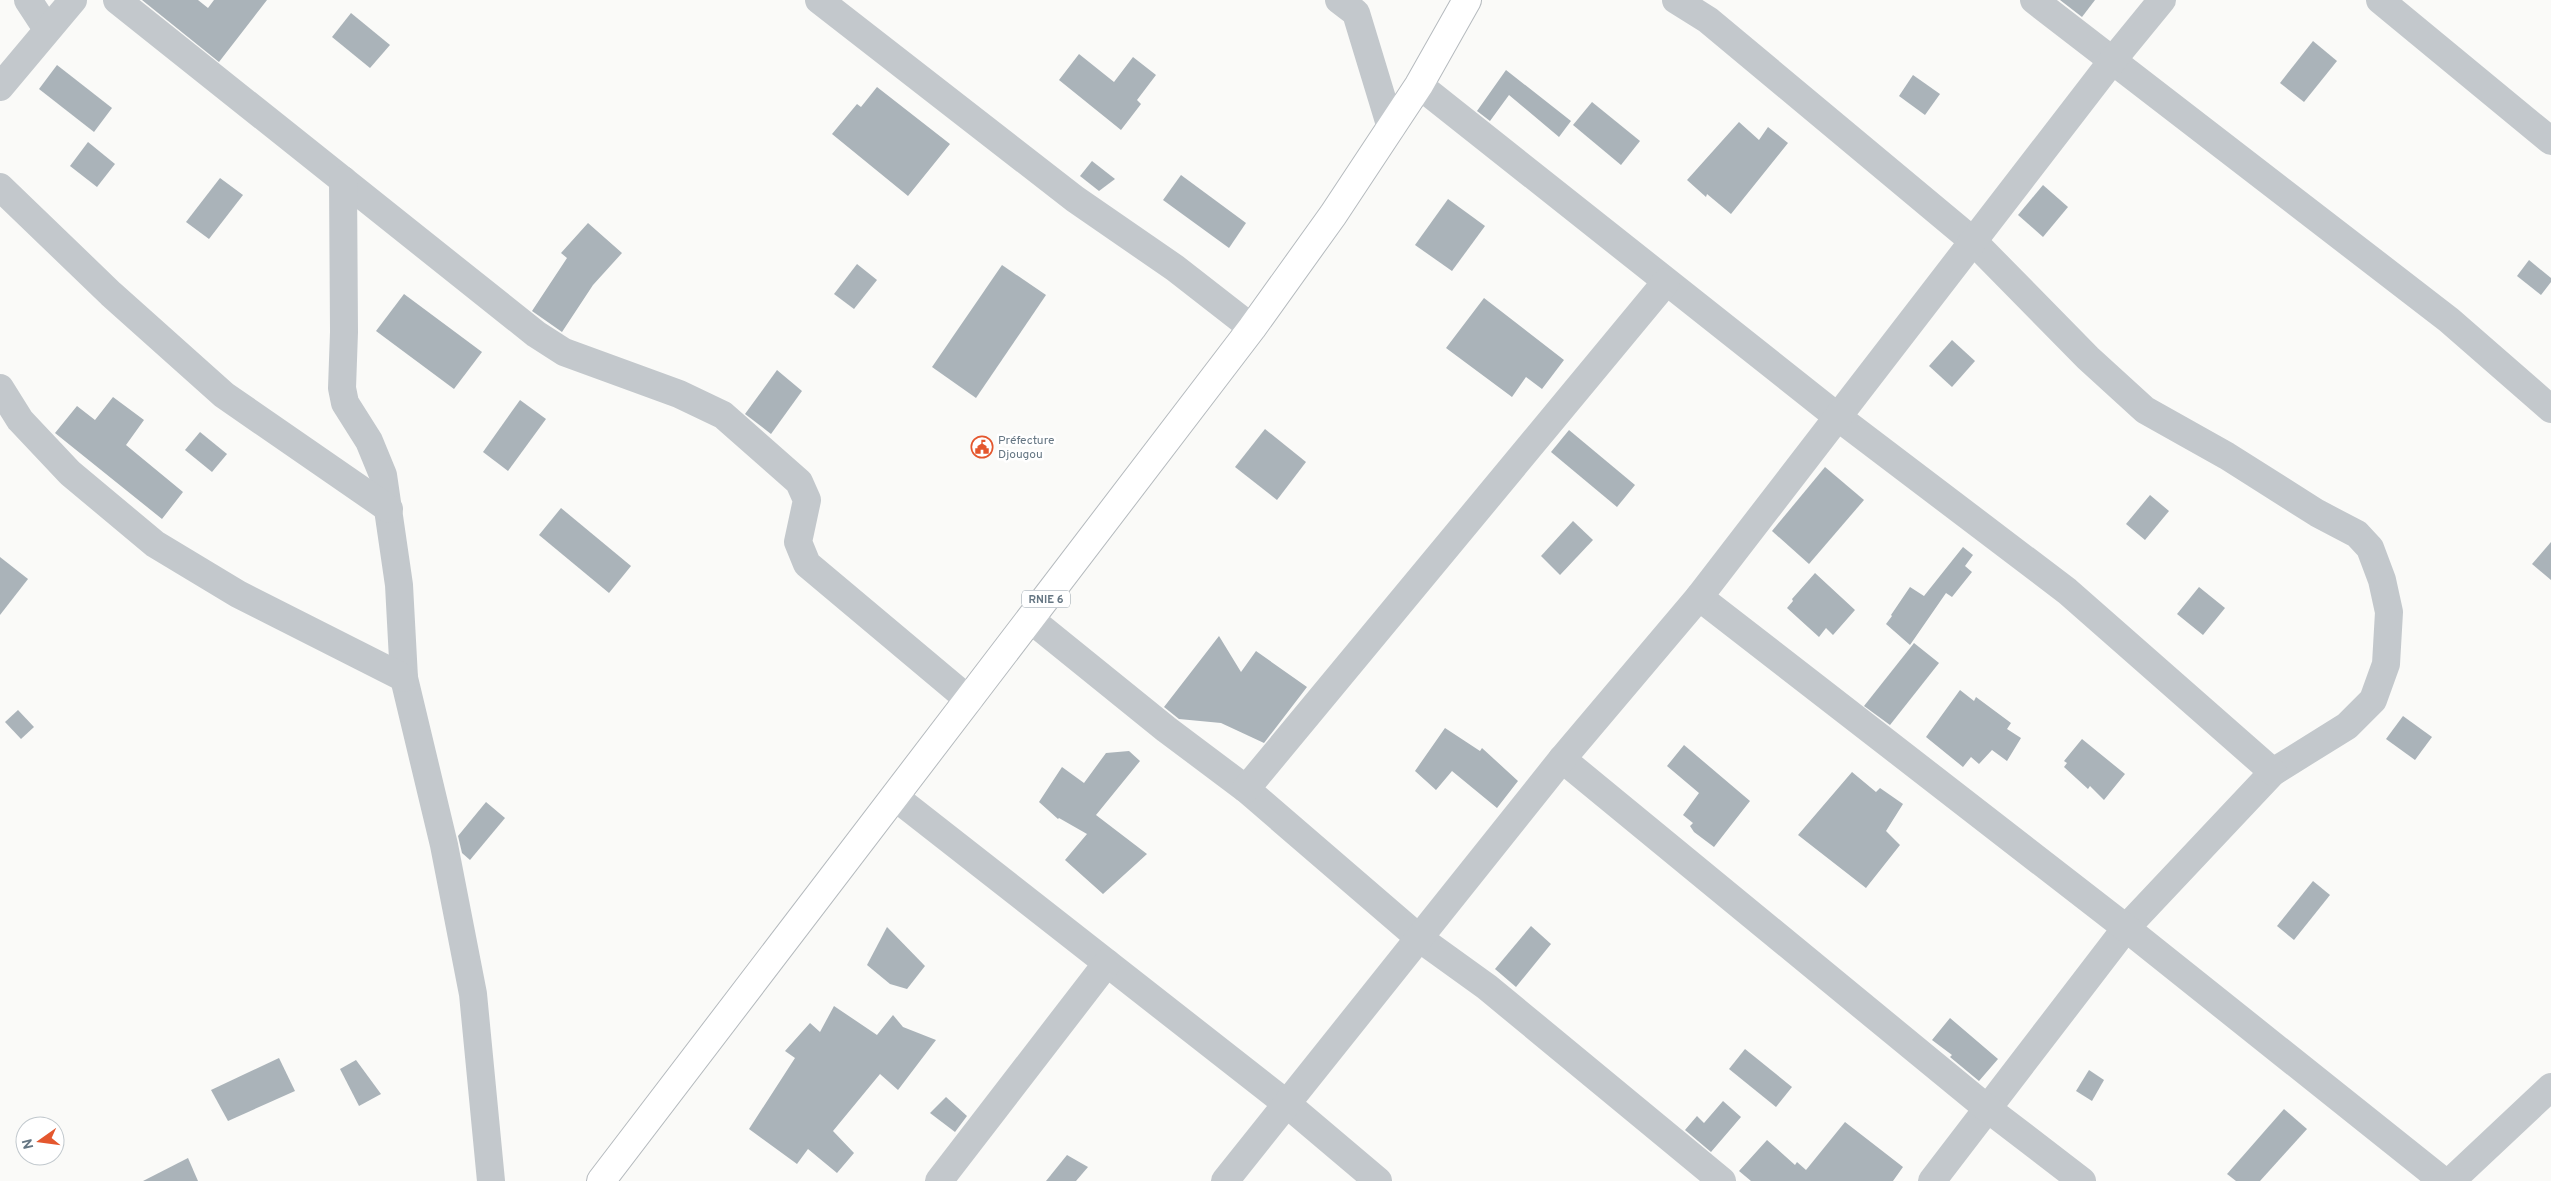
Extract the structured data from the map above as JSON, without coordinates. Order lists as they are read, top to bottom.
{
  "streets": {
    "main road": ["RNIE 6"]
  },
  "places": {
    "public building": ["Préfecture Djougou"]
  },
  "north": "left"
}
